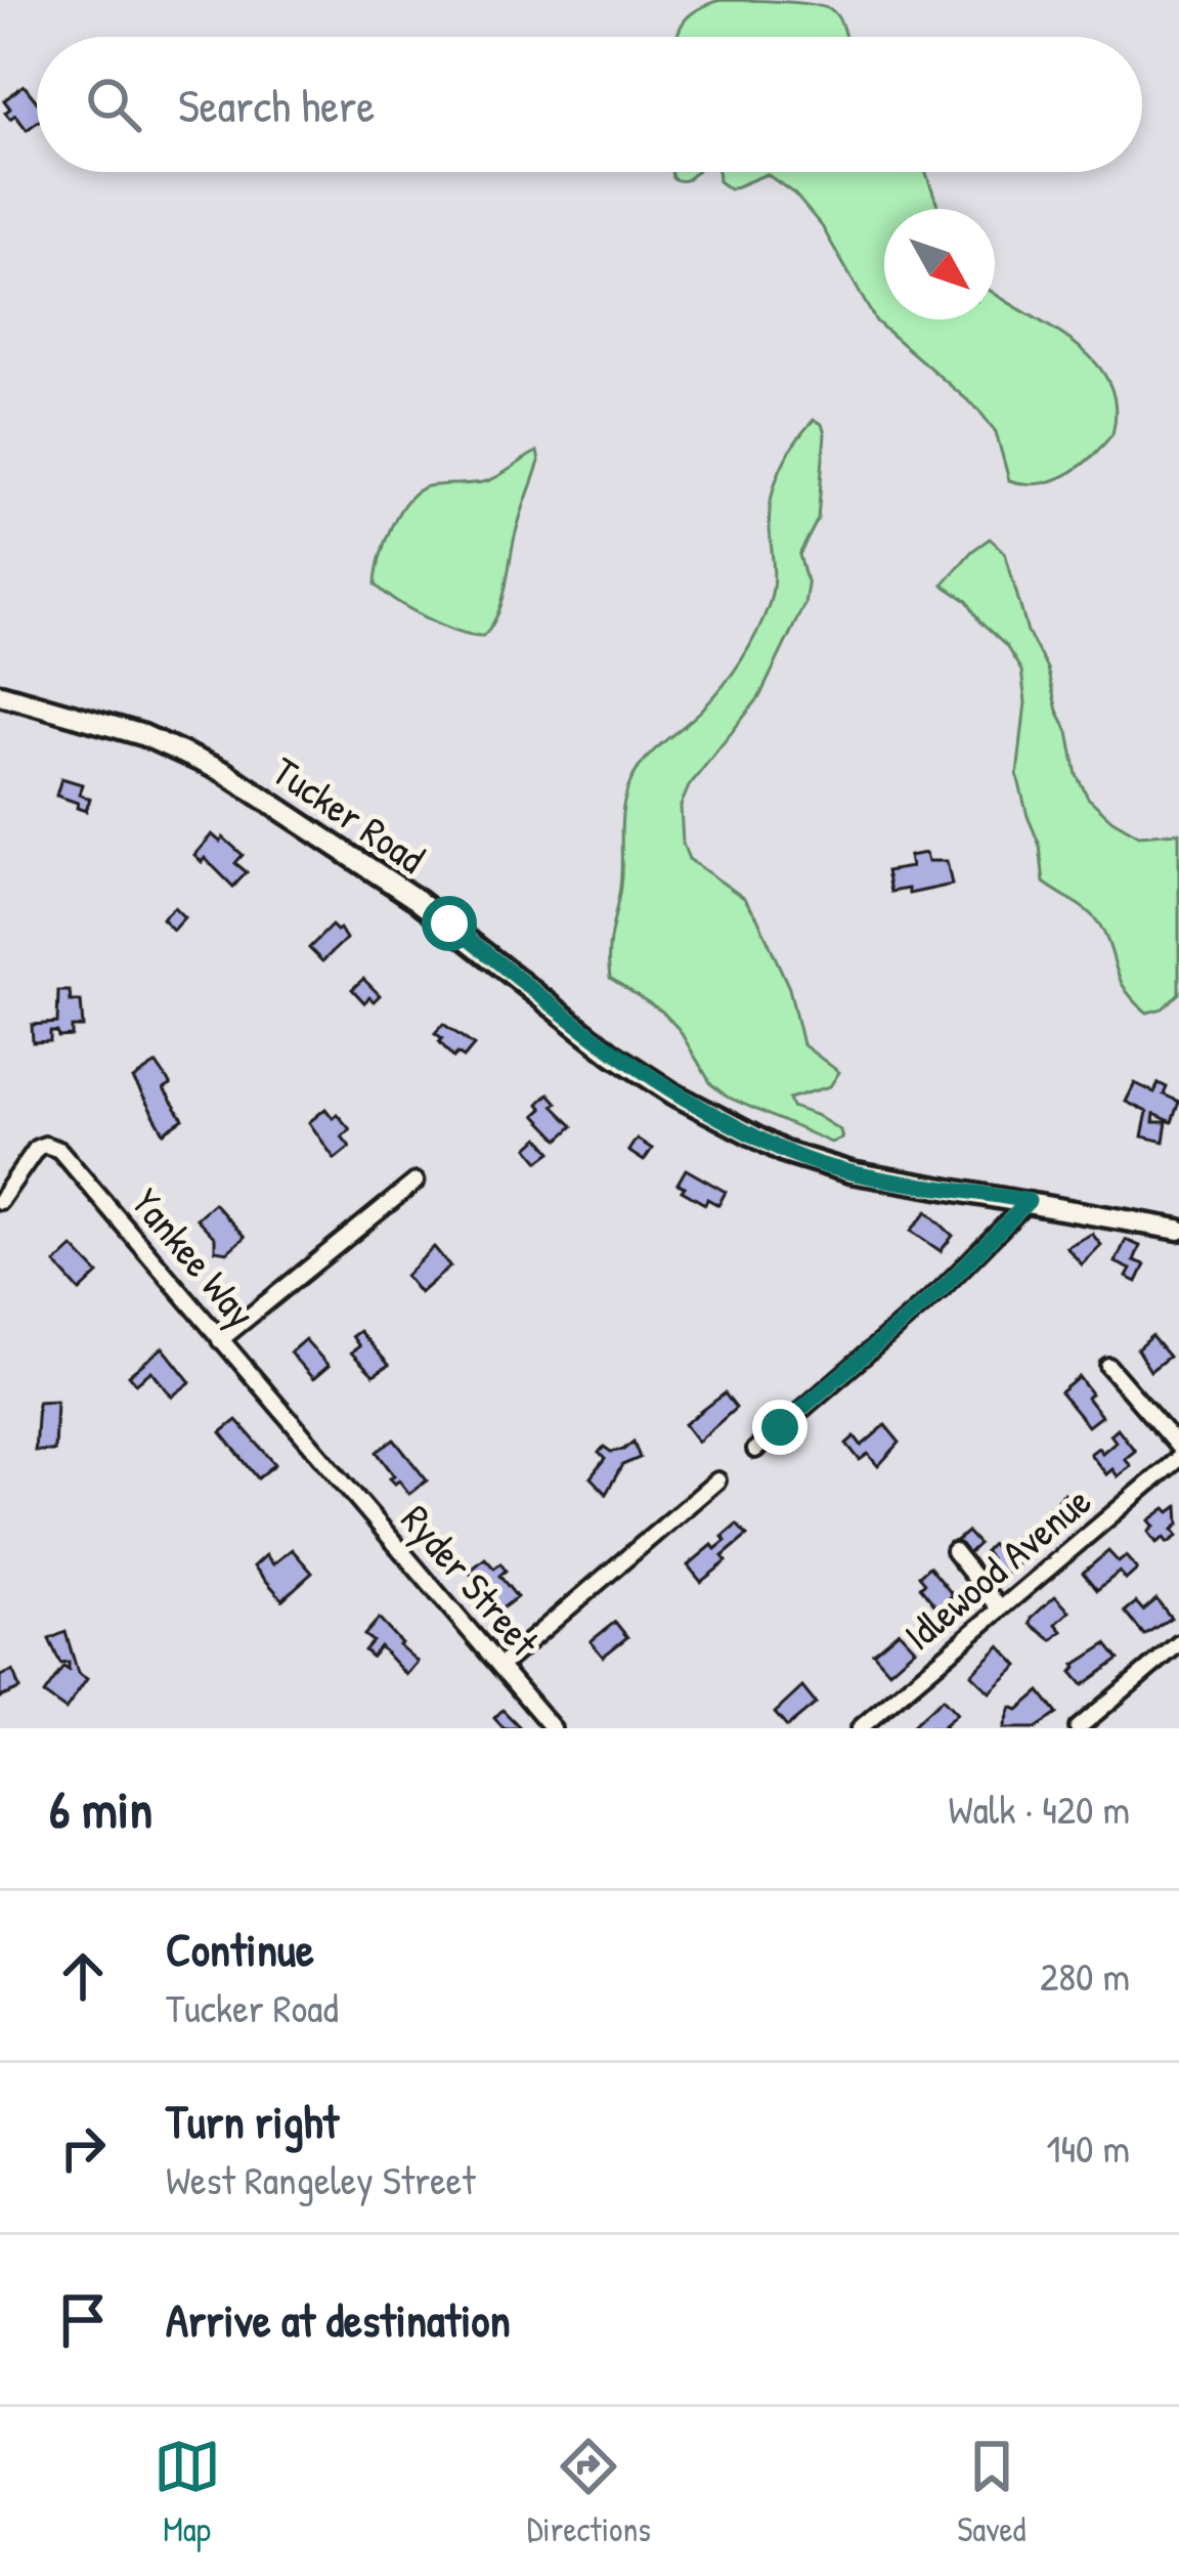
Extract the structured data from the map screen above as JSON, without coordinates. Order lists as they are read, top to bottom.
{
  "streets": {
    "main road": ["Tucker Road"],
    "street": ["Yankee Way", "Idlewood Avenue", "Ryder Street"]
  },
  "crossings": [
    ["Yankee Way", "Ryder Street"]
  ],
  "north": "bottom right",
  "page": {
    "search": "Search here",
    "heading": ["6 min", "Walk · 420 m"],
    "list": [
      ["Continue", "Tucker Road", "280 m"],
      ["Turn right", "West Rangeley Street", "140 m"],
      "Arrive at destination"
    ],
    "nav": ["Map", "Directions", "Saved"]
  }
}
